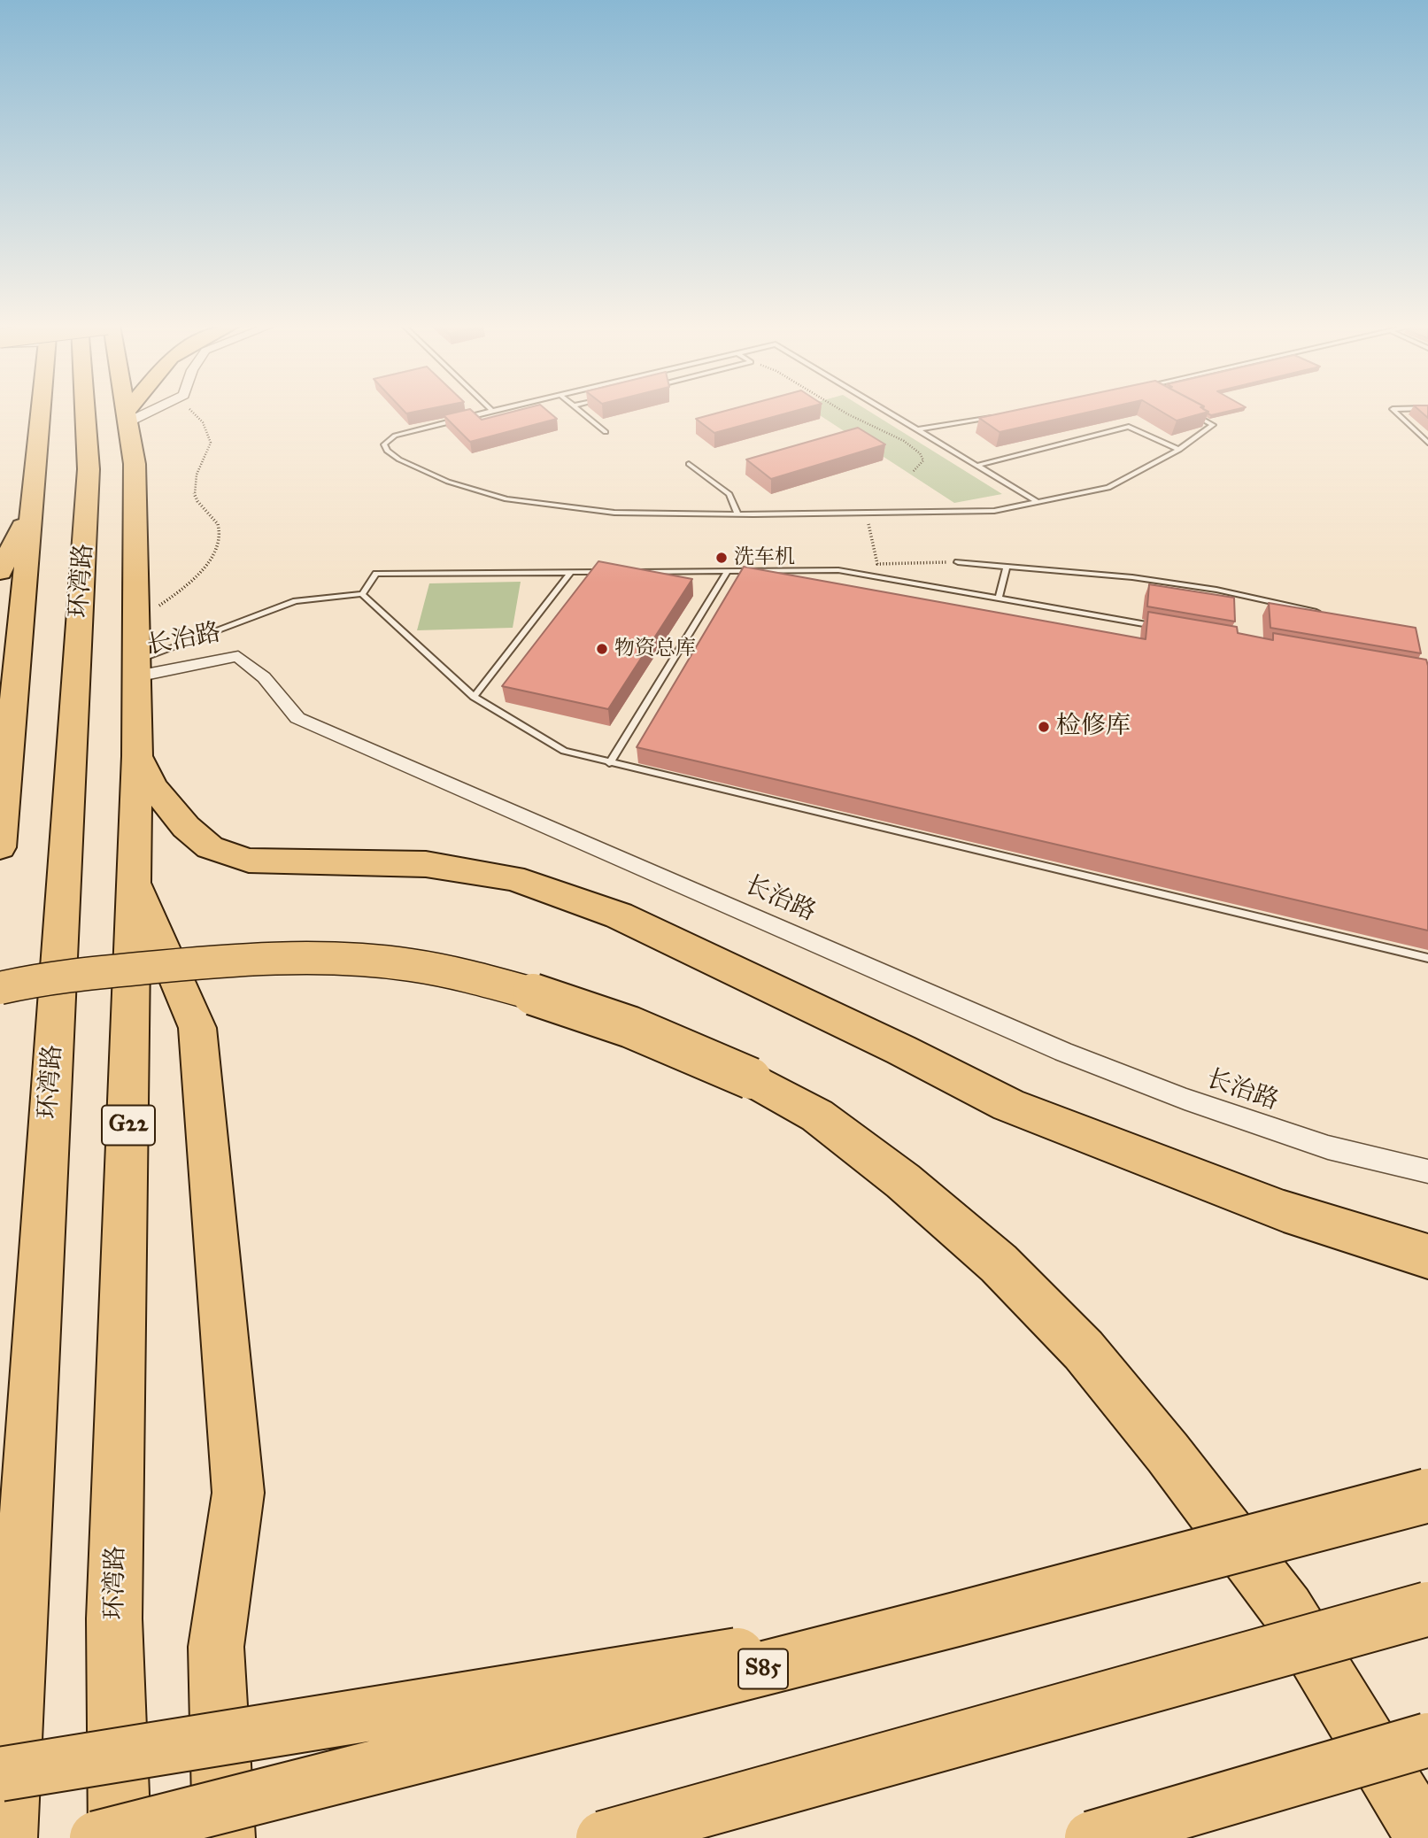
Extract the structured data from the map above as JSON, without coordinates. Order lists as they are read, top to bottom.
{
  "streets": {
    "highway": ["环湾路", "G22", "S85"],
    "street": ["长治路"]
  },
  "crossings": [
    ["环湾路", "长治路"]
  ],
  "places": ["洗车机", "物资总库", "检修库"]
}
